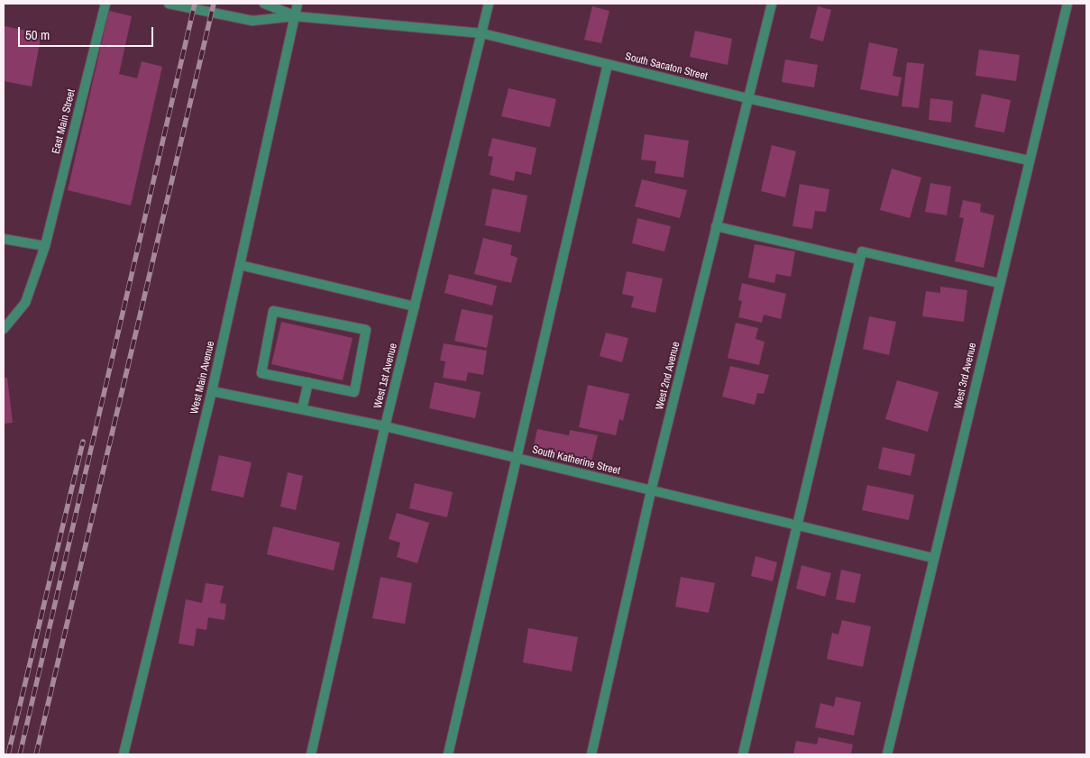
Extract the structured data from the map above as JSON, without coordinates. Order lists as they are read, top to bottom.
{
  "streets": {
    "street": [
      "South Sacaton Street",
      "East Main Street",
      "West 1st Avenue",
      "West 2nd Avenue",
      "West 3rd Avenue",
      "West Main Avenue",
      "South Katherine Street"
    ]
  },
  "crossings": [
    ["South Sacaton Street", "West 1st Avenue"],
    ["South Sacaton Street", "West 2nd Avenue"],
    ["South Sacaton Street", "West 3rd Avenue"],
    ["South Sacaton Street", "West Main Avenue"],
    ["West 1st Avenue", "South Katherine Street"],
    ["West 2nd Avenue", "South Katherine Street"],
    ["West 3rd Avenue", "South Katherine Street"],
    ["West Main Avenue", "South Katherine Street"]
  ],
  "scale_bar": "50 m"
}
